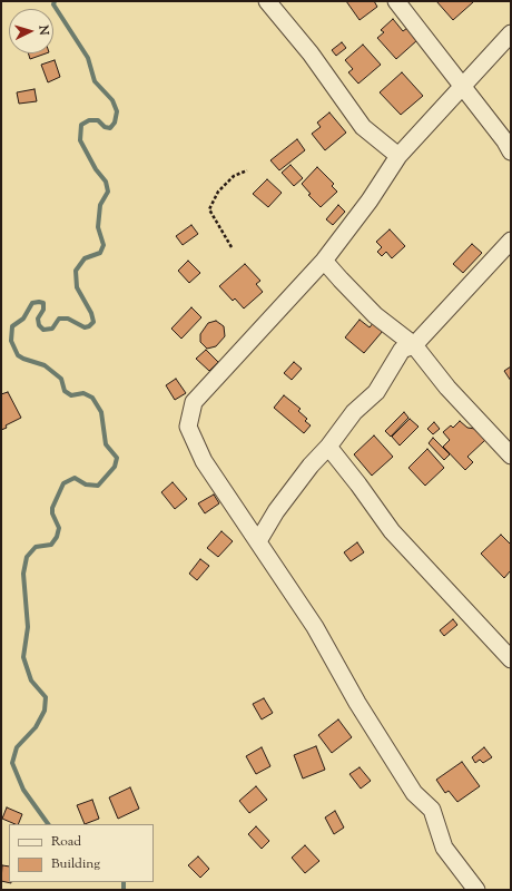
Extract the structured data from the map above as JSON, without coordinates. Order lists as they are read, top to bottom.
{
  "legend": ["Road", "Building"],
  "north": "right"
}
